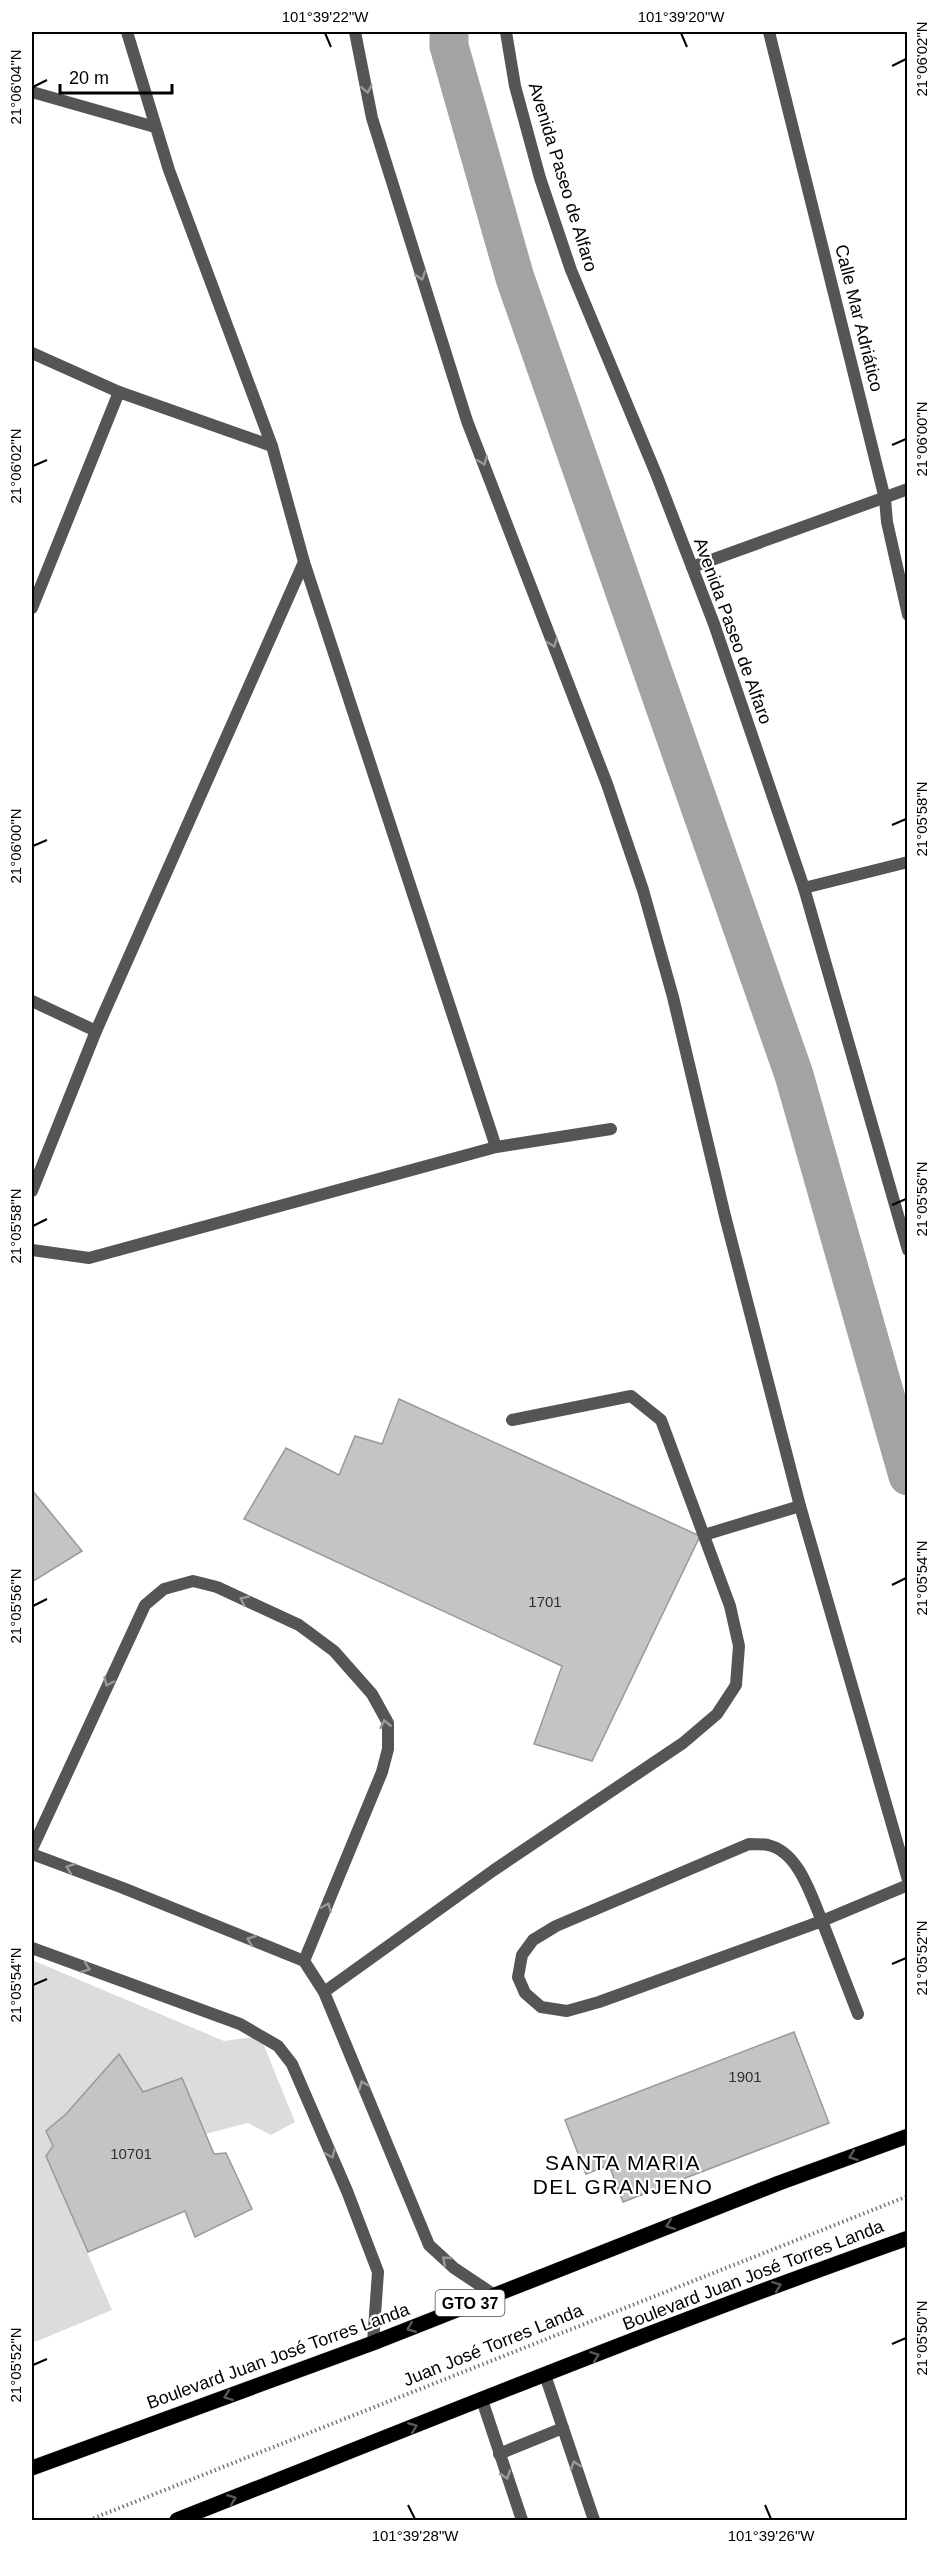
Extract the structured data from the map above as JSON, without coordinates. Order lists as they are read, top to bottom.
{
  "streets": {
    "main road": ["Boulevard Juan José Torres Landa", "GTO 37"],
    "street": ["Avenida Paseo de Alfaro", "Calle Mar Adriático"],
    "path": ["Juan José Torres Landa"]
  },
  "districts": ["SANTA MARIA DEL GRANJENO"],
  "house_numbers": ["1701", "1901", "10701"],
  "scale_bar": "20 m",
  "coordinates": [
    "101°39'22\"W",
    "101°39'20\"W",
    "21°06'02\"N",
    "21°06'04\"N",
    "21°06'00\"N",
    "21°05'58\"N",
    "21°05'56\"N",
    "21°05'54\"N",
    "21°05'52\"N",
    "21°05'50\"N",
    "101°39'28\"W",
    "101°39'26\"W"
  ]
}
